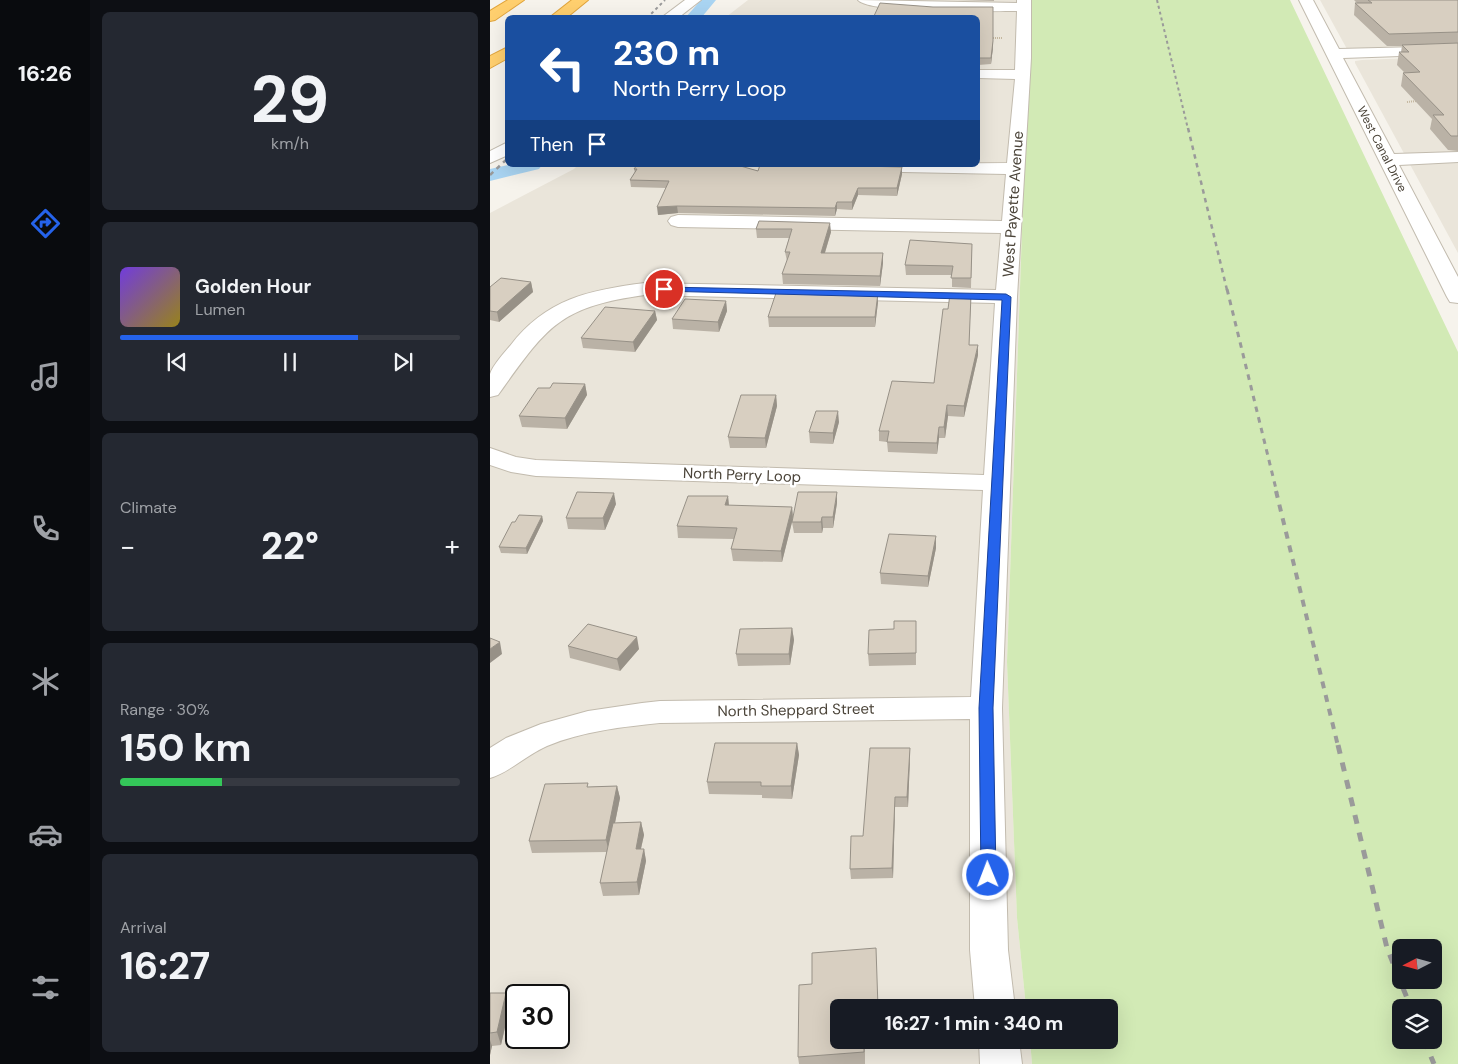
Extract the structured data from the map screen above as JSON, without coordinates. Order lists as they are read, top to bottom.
{
  "streets": {
    "street": [
      "West Canal Drive",
      "West Payette Avenue",
      "North Perry Loop",
      "North Sheppard Street"
    ]
  },
  "crossings": [
    ["West Payette Avenue", "North Perry Loop"],
    ["West Payette Avenue", "North Sheppard Street"]
  ],
  "north": "left",
  "page": {
    "tabs": "16:26",
    "tile": [
      ["29", "km/h"],
      "Climate",
      ["Range · 30%", "150 km"],
      ["Arrival", "16:27"]
    ],
    "turn": ["230 m", "North Perry Loop"],
    "then": "Then",
    "song": ["Golden Hour", "Lumen"],
    "heat": ["−", "22°", "+"],
    "limit": "30",
    "trip": "16:27 · 1 min · 340 m"
  }
}
